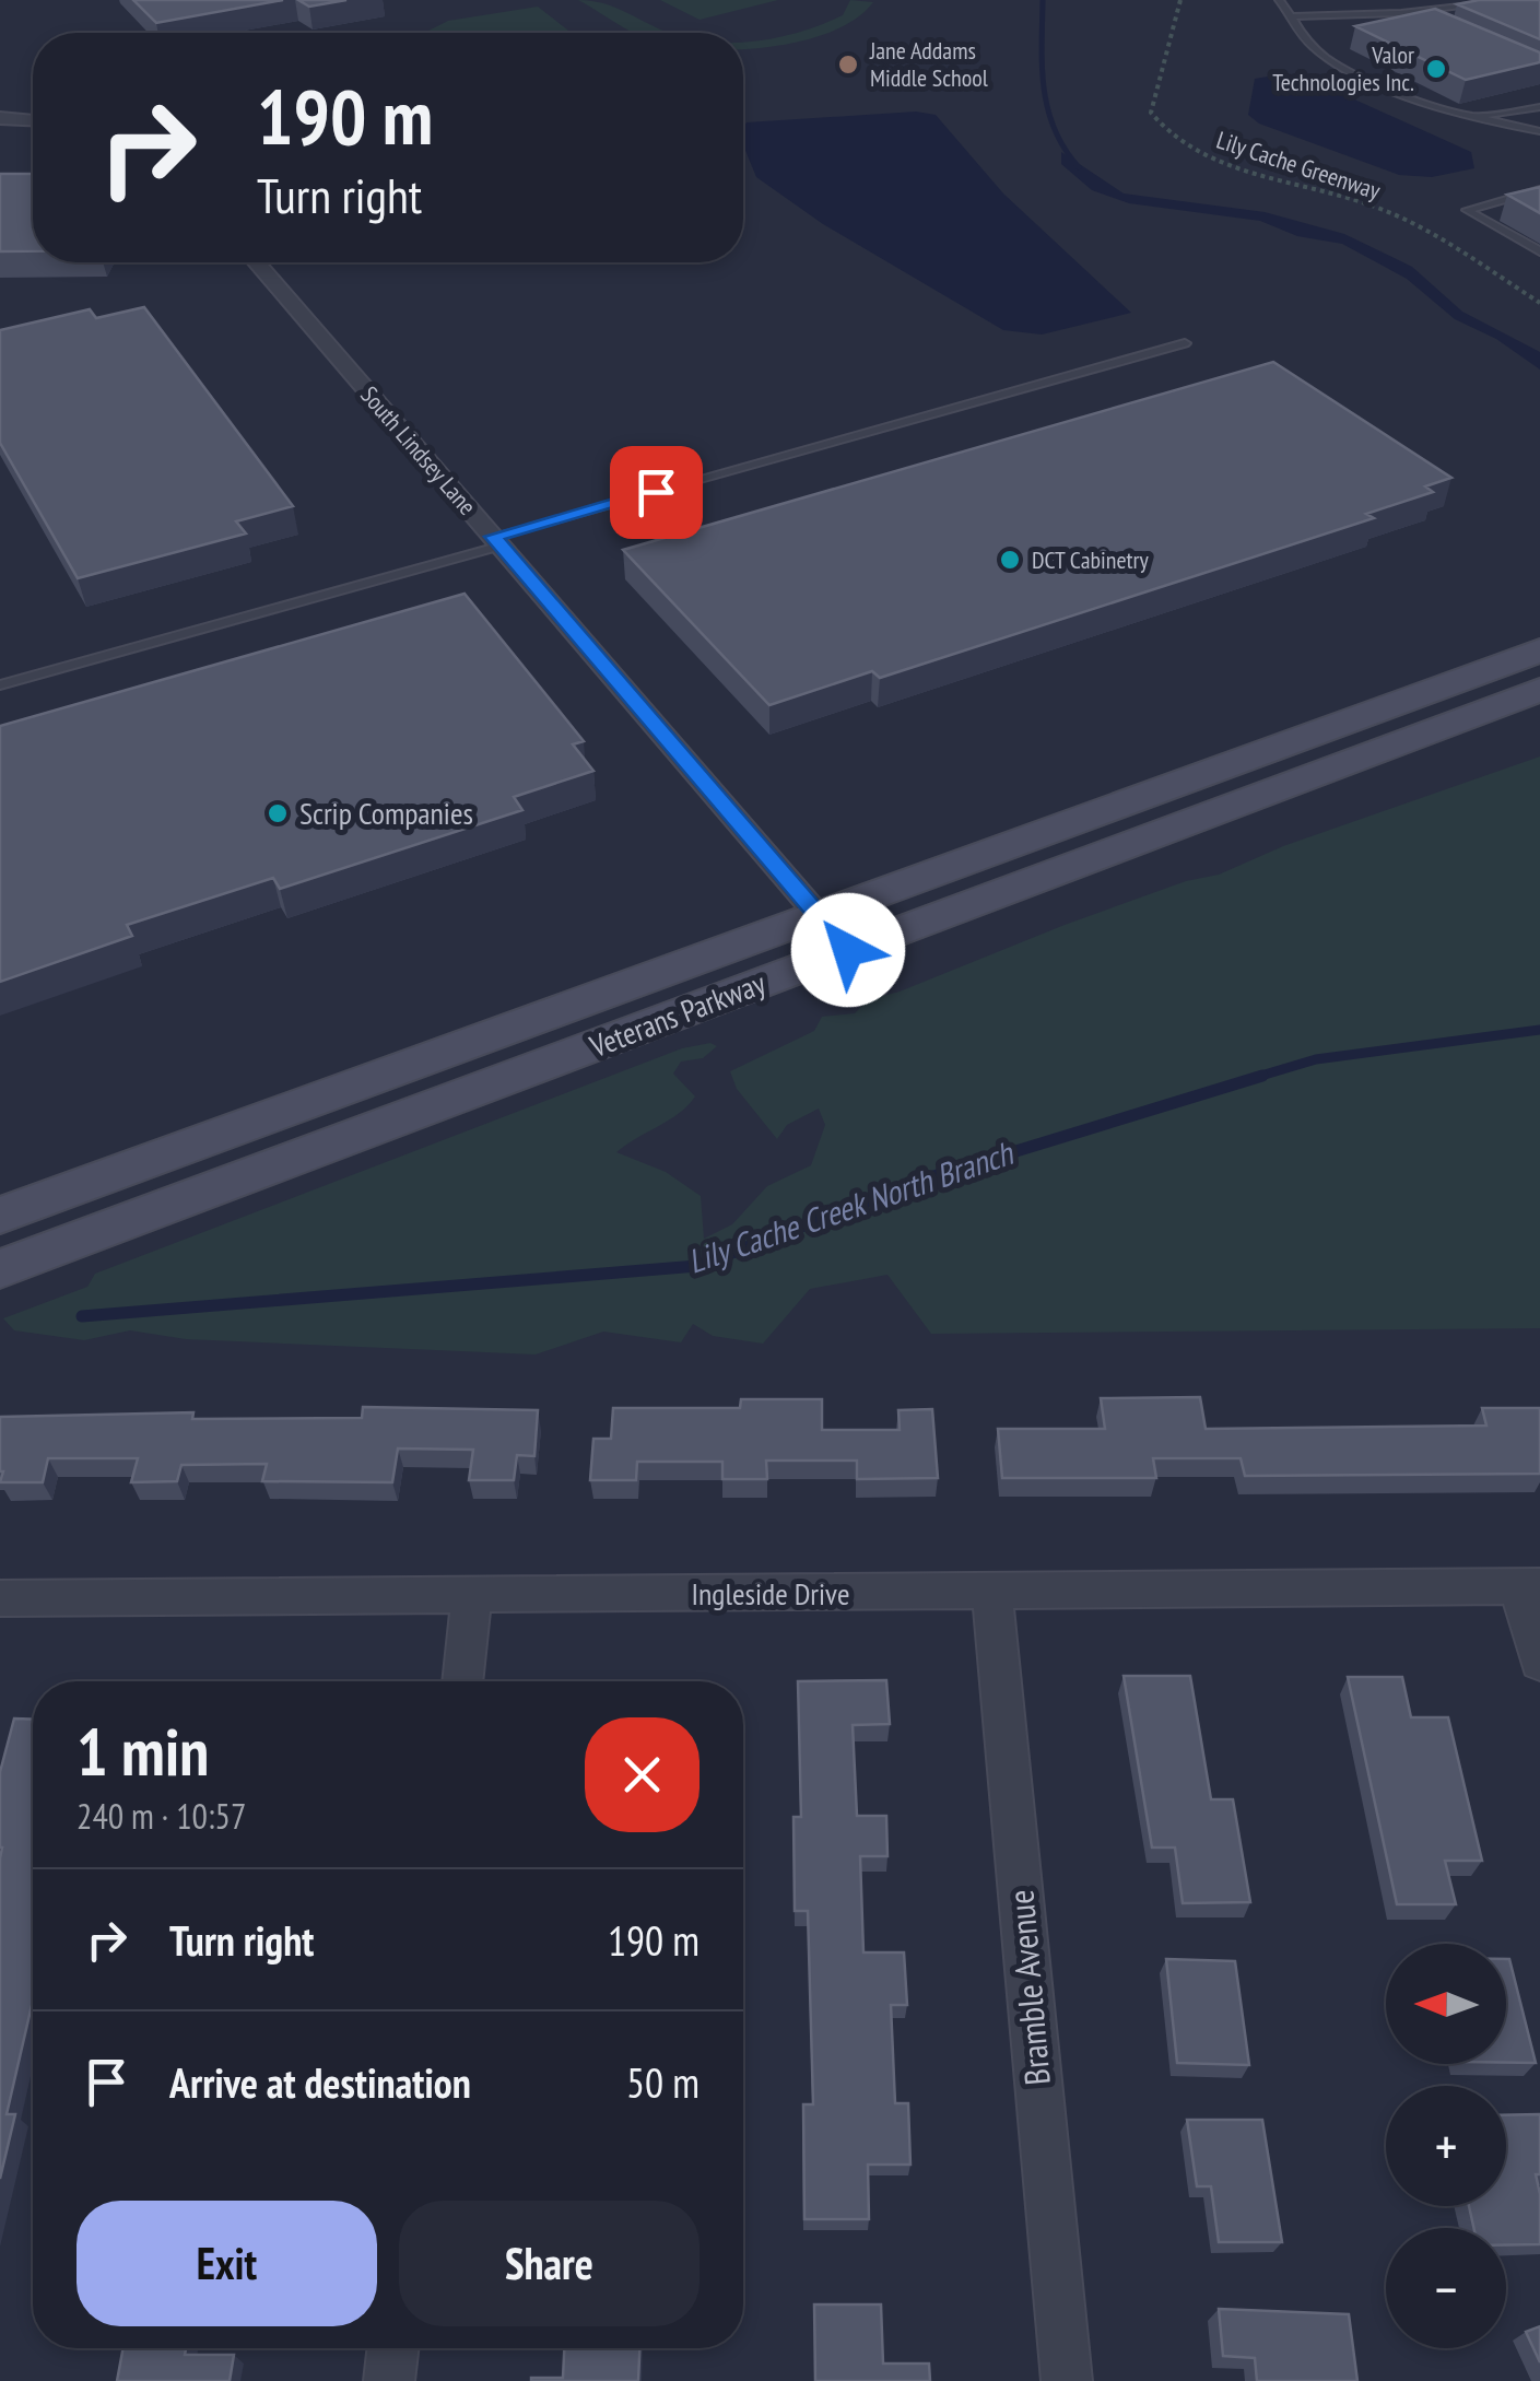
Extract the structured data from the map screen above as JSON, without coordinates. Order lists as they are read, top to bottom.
{
  "streets": {
    "main road": ["Veterans Parkway"],
    "street": ["South Lindsey Lane", "Ingleside Drive", "Bramble Avenue"],
    "path": ["Lily Cache Greenway"]
  },
  "crossings": [
    ["South Lindsey Lane", "Veterans Parkway"],
    ["Ingleside Drive", "Bramble Avenue"]
  ],
  "water": ["Lily Cache Creek North Branch"],
  "places": [
    "Jane Addams Middle School",
    "Valor Technologies Inc.",
    "DCT Cabinetry",
    "Scrip Companies"
  ],
  "north": "left",
  "page": {
    "turn": ["190 m", "Turn right"],
    "heading": ["1 min", "240 m · 10:57"],
    "list": [
      {
        "name": "Turn right",
        "value": "190 m"
      },
      {
        "name": "Arrive at destination",
        "value": "50 m"
      }
    ],
    "map_buttons": ["+", "−"],
    "buttons": ["Exit", "Share"]
  }
}
